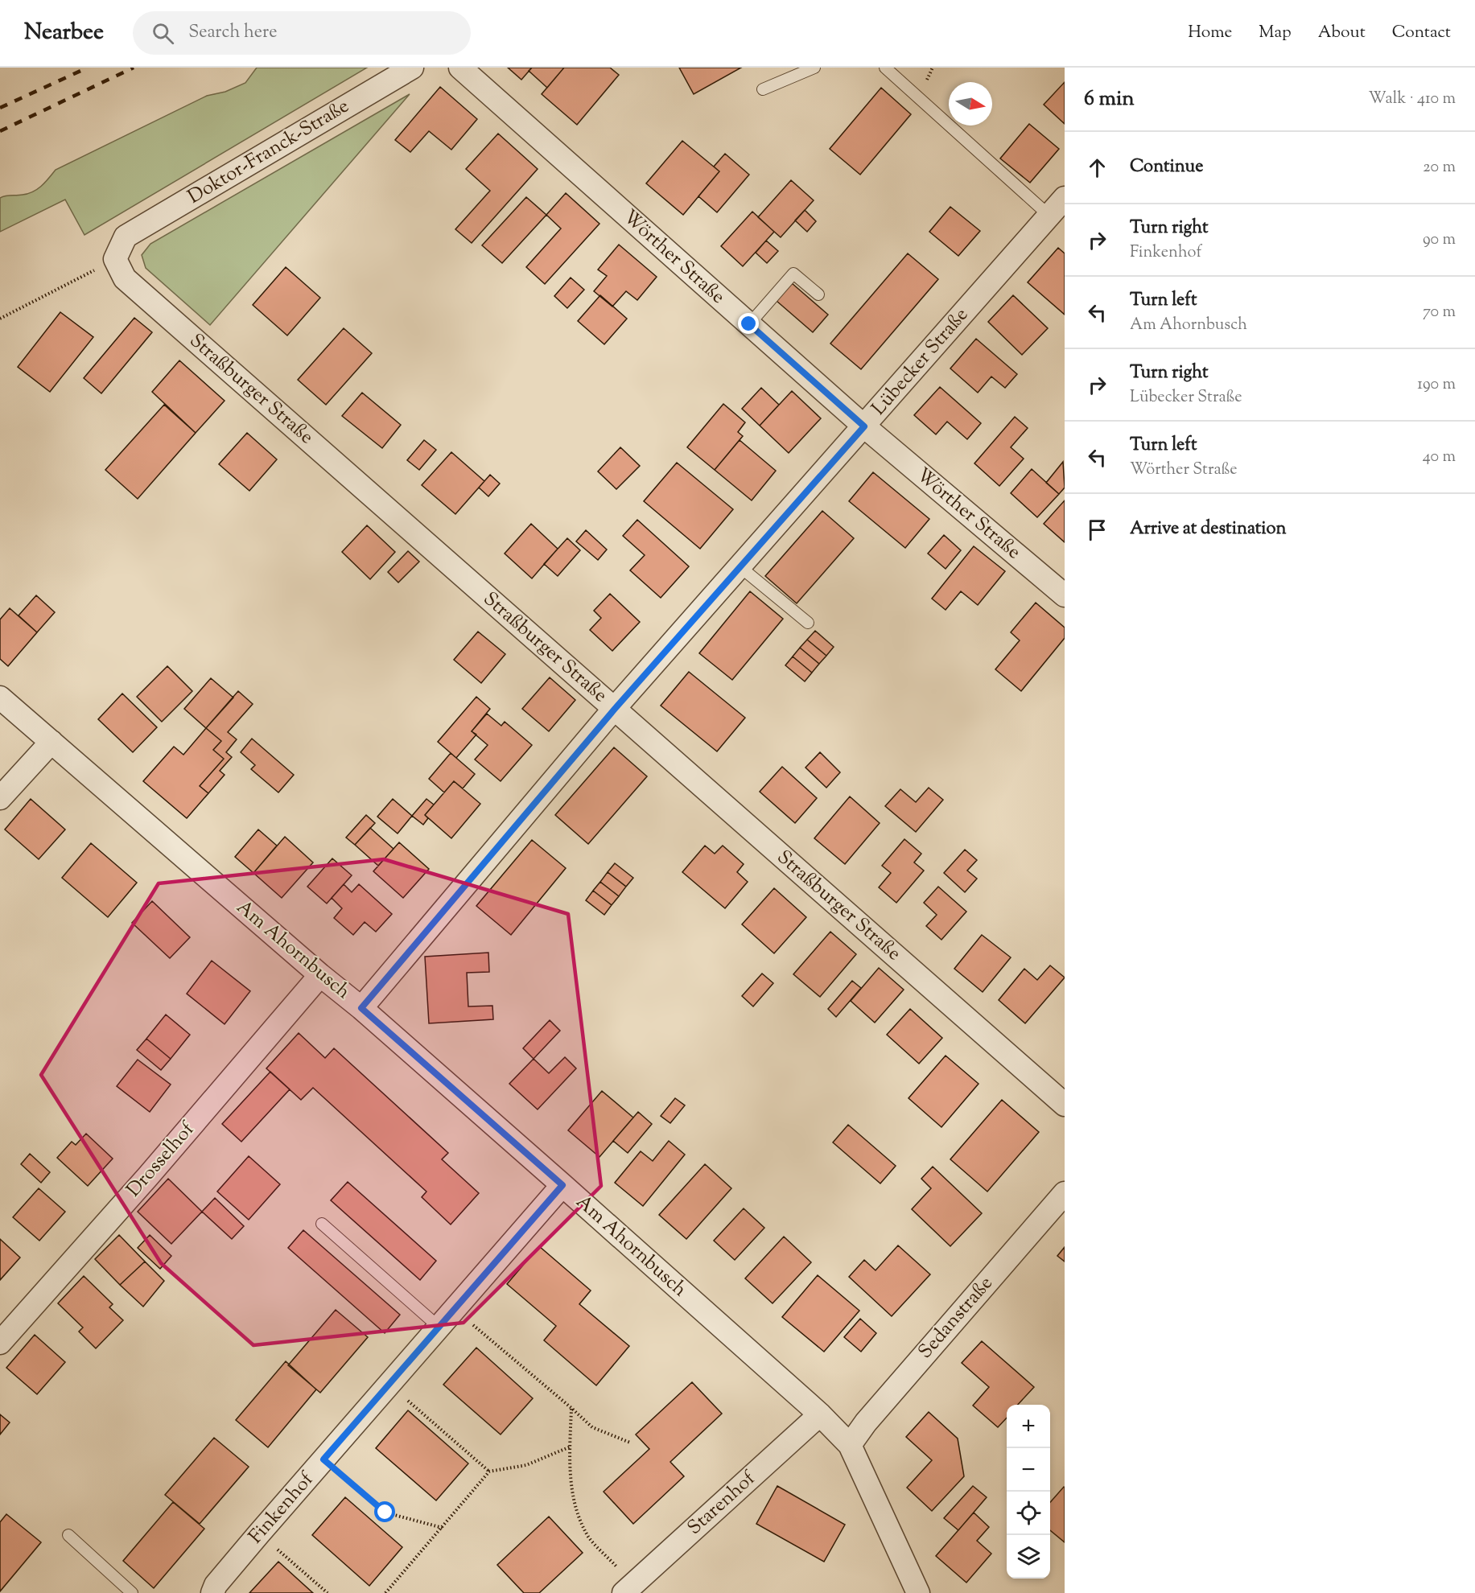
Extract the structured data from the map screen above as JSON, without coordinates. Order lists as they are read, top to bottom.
{
  "streets": {
    "street": [
      "Doktor-Franck-Straße",
      "Wörther Straße",
      "Lübecker Straße",
      "Straßburger Straße",
      "Am Ahornbusch",
      "Drosselhof",
      "Sedanstraße",
      "Starenhof",
      "Finkenhof"
    ]
  },
  "crossings": [
    ["Doktor-Franck-Straße", "Straßburger Straße"],
    ["Wörther Straße", "Lübecker Straße"],
    ["Lübecker Straße", "Straßburger Straße"],
    ["Lübecker Straße", "Am Ahornbusch"],
    ["Am Ahornbusch", "Drosselhof"],
    ["Am Ahornbusch", "Sedanstraße"],
    ["Am Ahornbusch", "Starenhof"],
    ["Am Ahornbusch", "Finkenhof"]
  ],
  "north": "right",
  "page": {
    "header": "Nearbee",
    "search": "Search here",
    "nav": [
      "Home",
      "Map",
      "About",
      "Contact"
    ],
    "heading": ["6 min", "Walk · 410 m"],
    "list": [
      ["Continue", "20 m"],
      ["Turn right", "Finkenhof", "90 m"],
      ["Turn left", "Am Ahornbusch", "70 m"],
      ["Turn right", "Lübecker Straße", "190 m"],
      ["Turn left", "Wörther Straße", "40 m"],
      "Arrive at destination"
    ],
    "map_buttons": ["+", "−"]
  }
}
